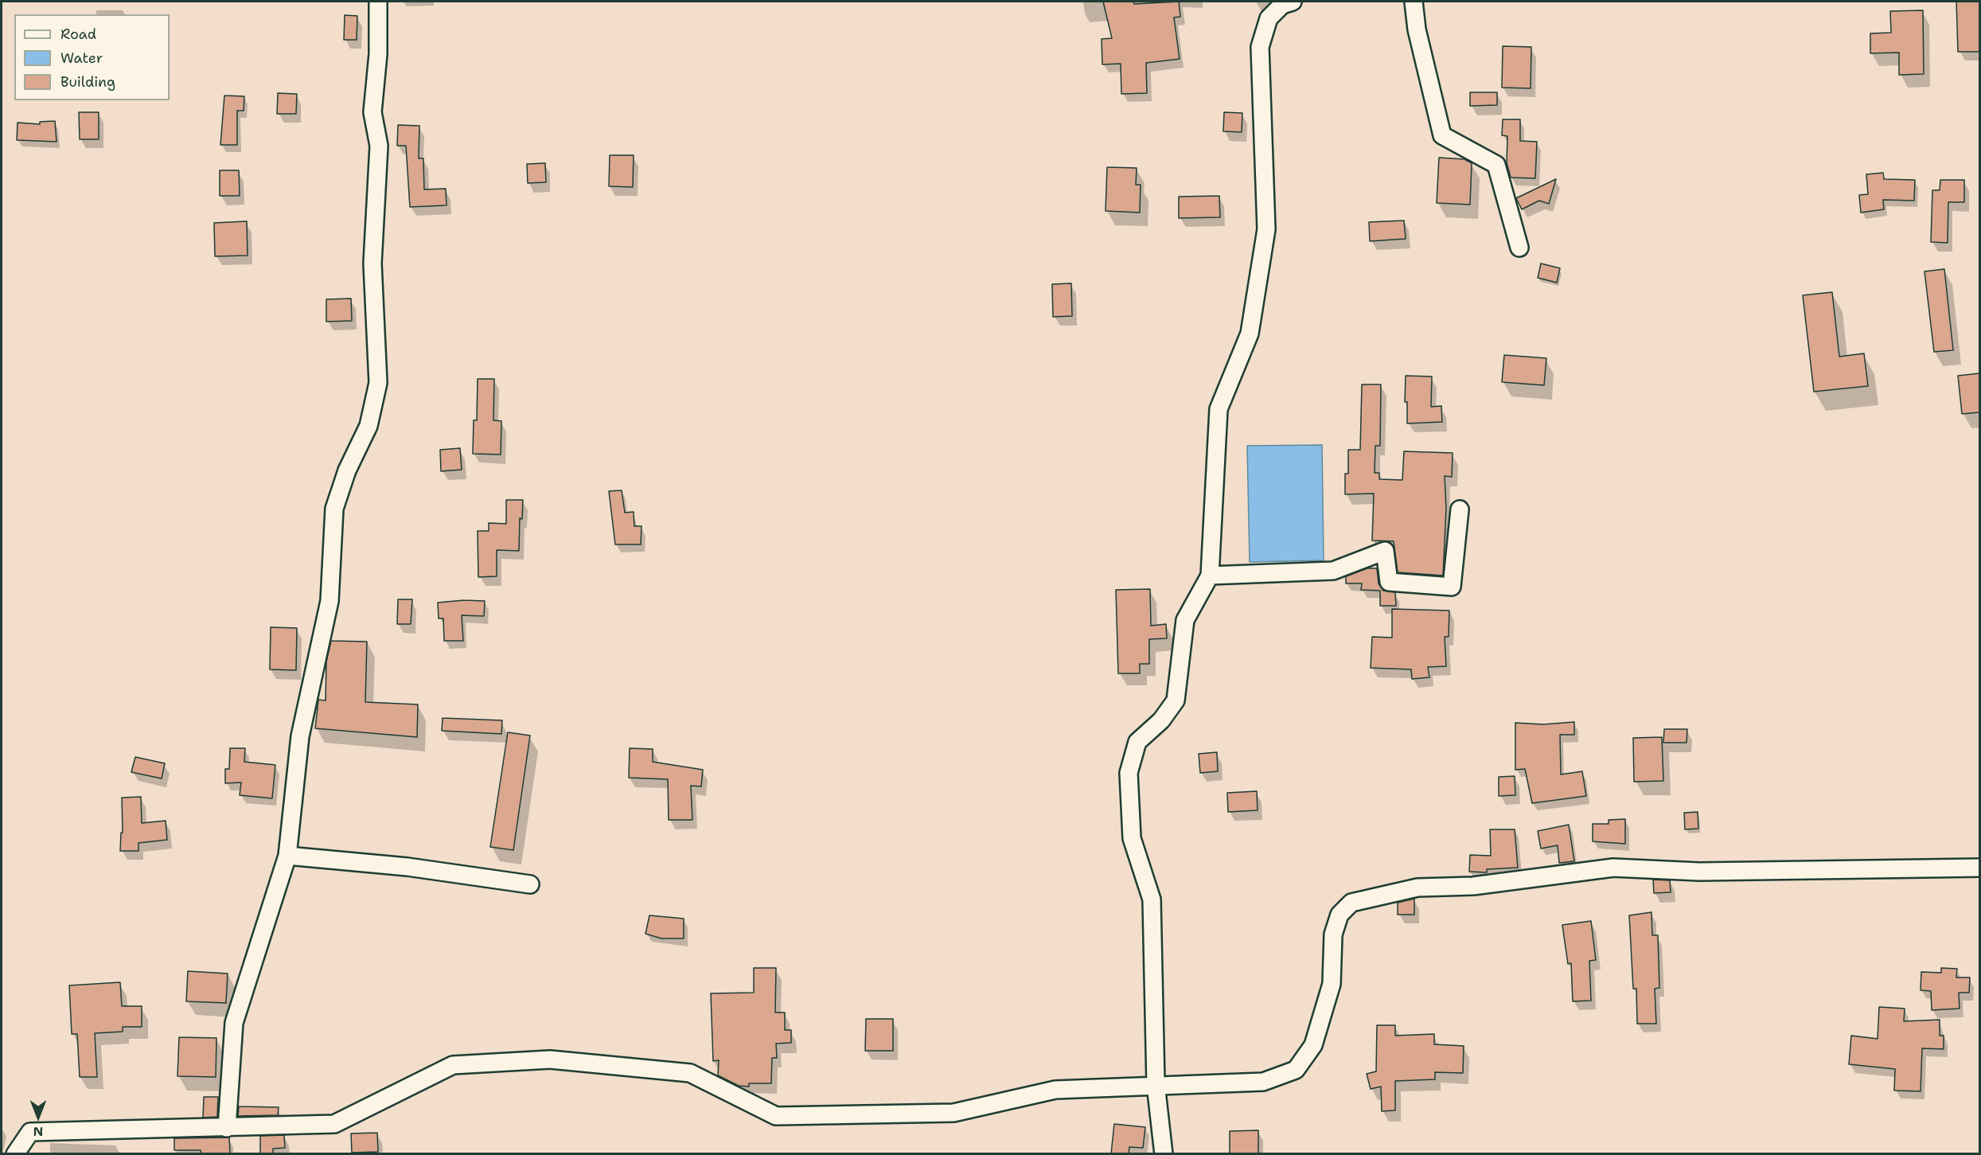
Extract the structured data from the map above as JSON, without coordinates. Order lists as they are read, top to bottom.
{
  "legend": ["Road", "Water", "Building"],
  "north": "bottom"
}
